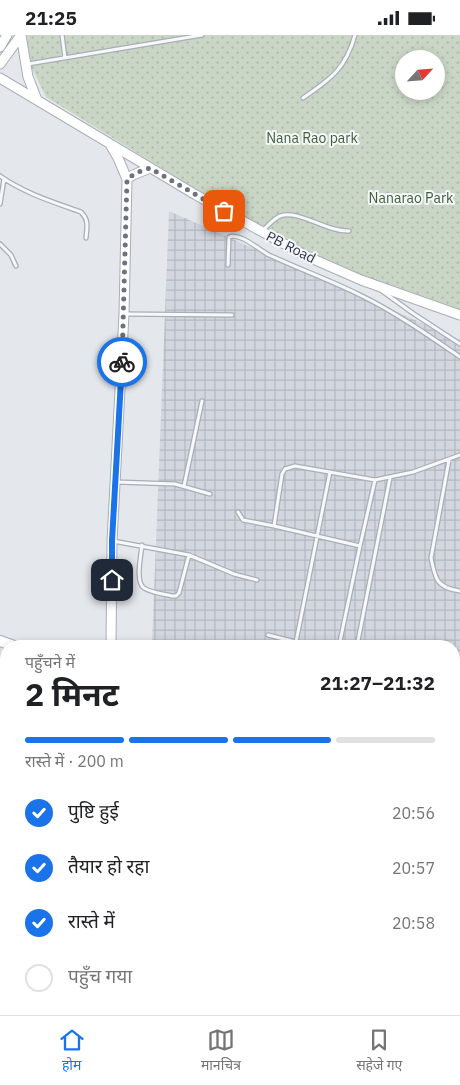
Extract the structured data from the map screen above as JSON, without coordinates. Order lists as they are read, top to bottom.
{
  "streets": {
    "street": ["PB Road"]
  },
  "parks": ["Nana Rao park", "Nanarao Park"],
  "north": "top right",
  "page": {
    "status": "21:25",
    "heading": ["2 मिनट", "पहुँचने में", "21:27–21:32"],
    "bar": "रास्ते में · 200 m",
    "list": [
      ["पुष्टि हुई", "20:56"],
      ["तैयार हो रहा", "20:57"],
      ["रास्ते में", "20:58"],
      "पहुँच गया"
    ],
    "tabs": ["होम", "मानचित्र", "सहेजे गए"]
  }
}
